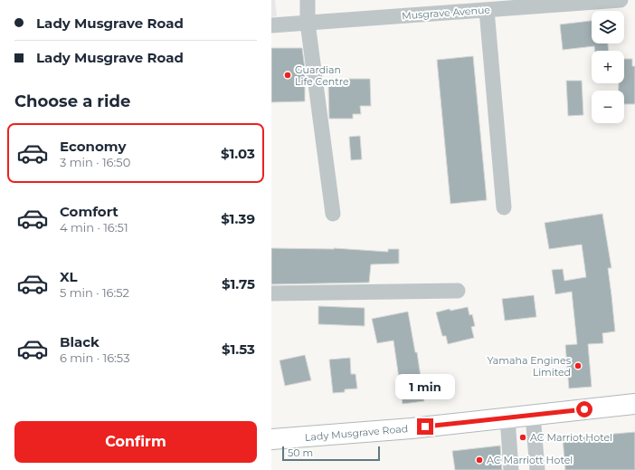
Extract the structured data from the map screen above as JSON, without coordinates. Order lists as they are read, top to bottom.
{
  "streets": {
    "main road": ["Lady Musgrave Road"],
    "street": ["Musgrave Avenue"]
  },
  "places": [
    "Guardian Life Centre",
    "Yamaha Engines Limited",
    "AC Marriot Hotel",
    "AC Marriott Hotel"
  ],
  "scale_bar": "50 m",
  "page": {
    "banner": ["Lady Musgrave Road", "Lady Musgrave Road"],
    "map_buttons": ["+", "−"],
    "heading": "Choose a ride",
    "list": [
      {
        "name": "Economy",
        "note": "3 min · 16:50",
        "value": "$1.03"
      },
      {
        "name": "Comfort",
        "note": "4 min · 16:51",
        "value": "$1.39"
      },
      {
        "name": "XL",
        "note": "5 min · 16:52",
        "value": "$1.75"
      },
      {
        "name": "Black",
        "note": "6 min · 16:53",
        "value": "$1.53"
      }
    ],
    "bubble": "1 min",
    "buttons": "Confirm",
    "scale": "50 m"
  }
}
